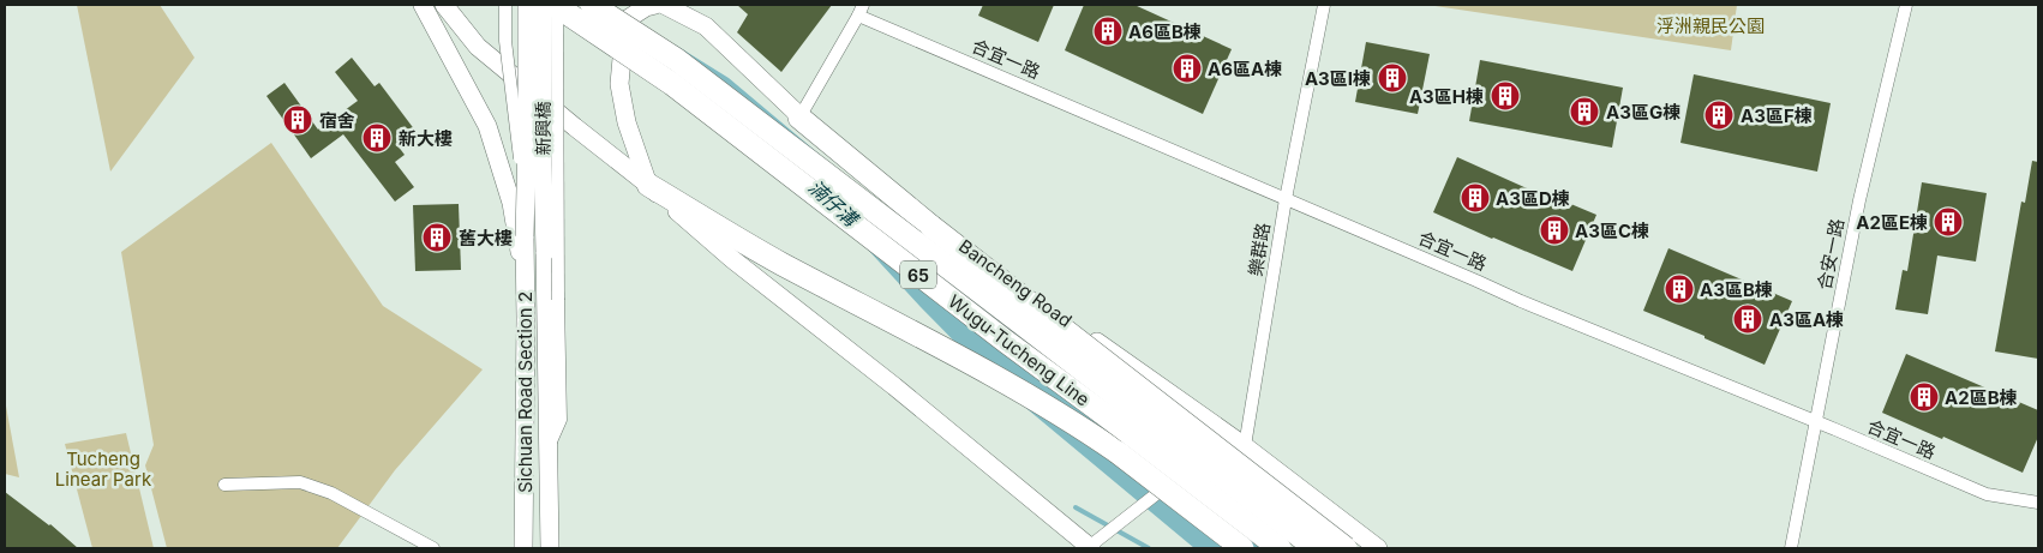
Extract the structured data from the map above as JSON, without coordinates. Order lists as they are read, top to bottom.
{
  "streets": {
    "highway": ["65", "Wugu-Tucheng Line"],
    "street": [
      "合宜一路",
      "新興橋",
      "樂群路",
      "合安一路",
      "Bancheng Road",
      "Sichuan Road Section 2"
    ]
  },
  "crossings": [
    ["合宜一路", "樂群路"],
    ["合宜一路", "合安一路"],
    ["合宜一路", "Bancheng Road"],
    ["新興橋", "Sichuan Road Section 2"],
    ["樂群路", "Bancheng Road"]
  ],
  "water": ["湳仔溝"],
  "parks": ["浮洲親民公園", "Tucheng Linear Park"],
  "places": {
    "building": [
      "A6區B棟",
      "A6區A棟",
      "A3區I棟",
      "A3區H棟",
      "A3區G棟",
      "A3區F棟",
      "宿舍",
      "新大樓",
      "A3區D棟",
      "A2區E棟",
      "A3區C棟",
      "舊大樓",
      "A3區B棟",
      "A3區A棟",
      "A2區B棟"
    ]
  }
}
